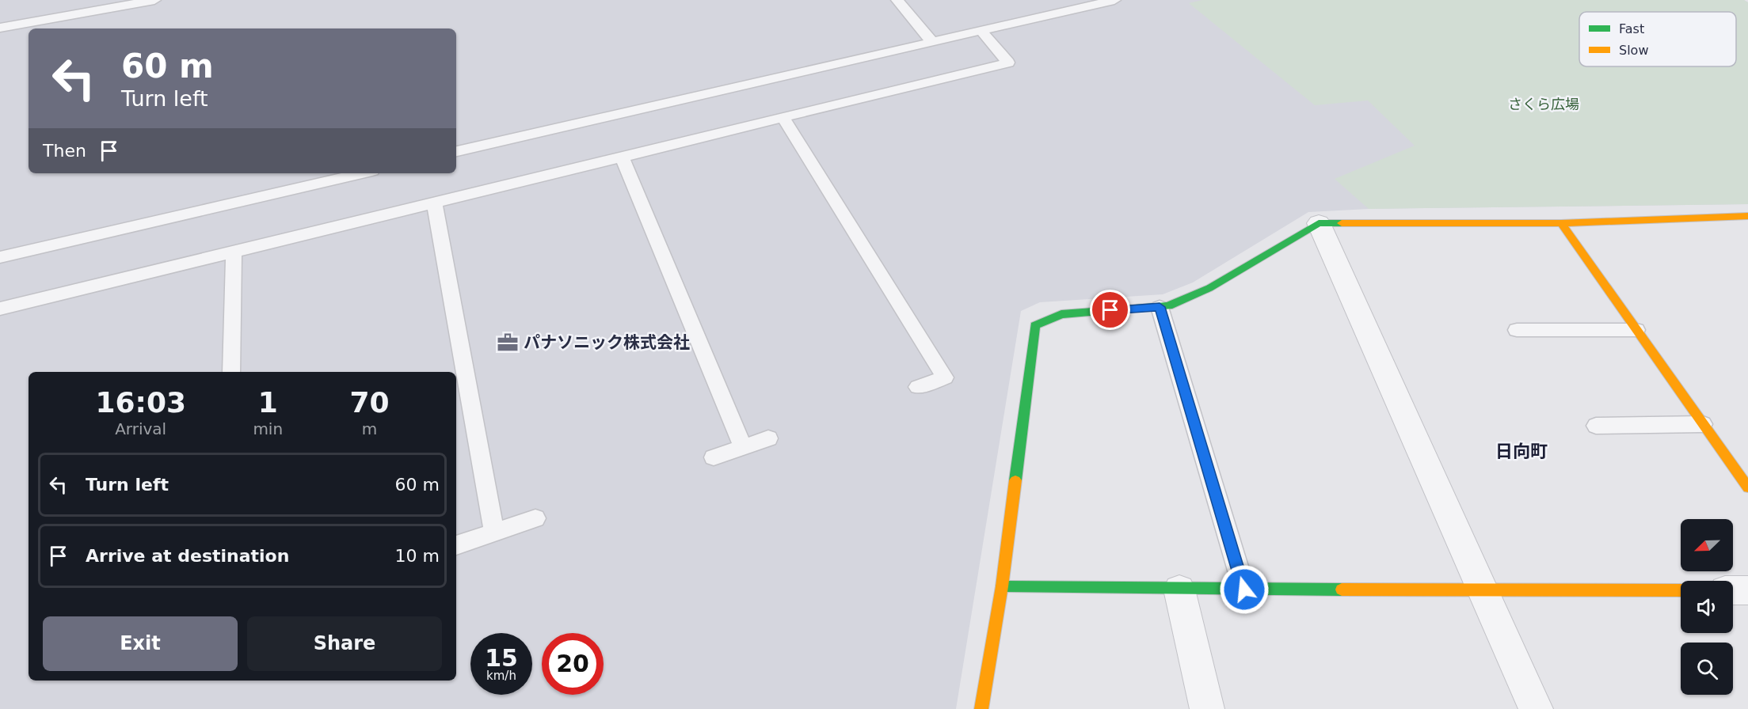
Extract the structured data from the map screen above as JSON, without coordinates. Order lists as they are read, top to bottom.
{
  "districts": ["日向町"],
  "parks": ["さくら広場"],
  "places": {
    "office": ["パナソニック株式会社"]
  },
  "legend": ["Fast", "Slow"],
  "north": "bottom left",
  "page": {
    "turn": ["60 m", "Turn left"],
    "then": "Then",
    "eta": [
      "16:03",
      "Arrival",
      "1",
      "min",
      "70",
      "m"
    ],
    "list": [
      {
        "name": "Turn left",
        "value": "60 m"
      },
      {
        "name": "Arrive at destination",
        "value": "10 m"
      }
    ],
    "buttons": ["Exit", "Share"],
    "speed": "15 km/h",
    "limit": "20"
  }
}
